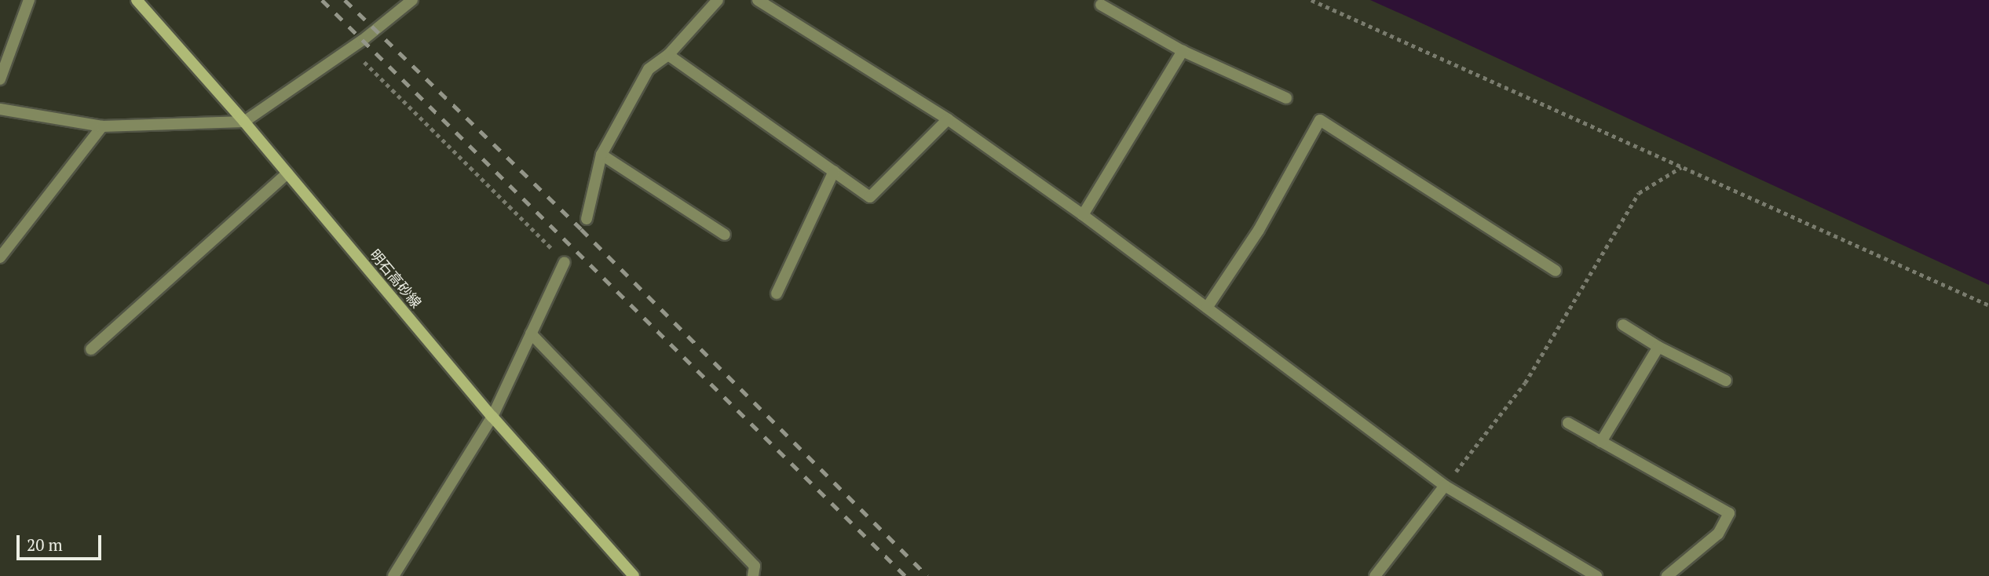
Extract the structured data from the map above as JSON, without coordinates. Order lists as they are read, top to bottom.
{
  "streets": {
    "main road": ["明石高砂線"]
  },
  "scale_bar": "20 m"
}
